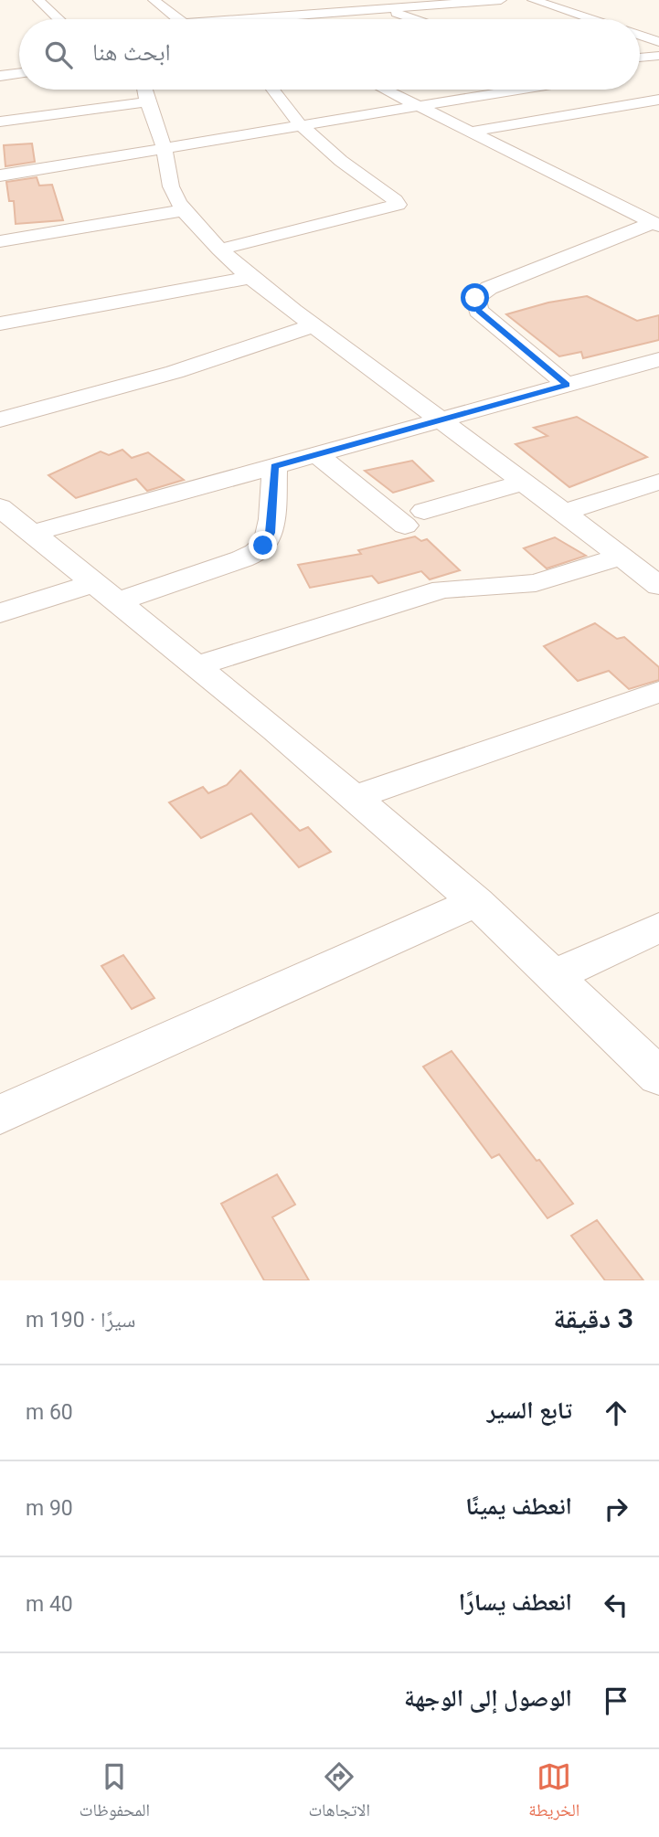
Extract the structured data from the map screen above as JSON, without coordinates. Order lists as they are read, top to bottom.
{
  "page": {
    "search": "ابحث هنا",
    "heading": ["3 دقيقة", "سيرًا · 190 m"],
    "list": [
      ["تابع السير", "60 m"],
      ["انعطف يمينًا", "90 m"],
      ["انعطف يسارًا", "40 m"],
      "الوصول إلى الوجهة"
    ],
    "nav": ["الخريطة", "الاتجاهات", "المحفوظات"]
  }
}
